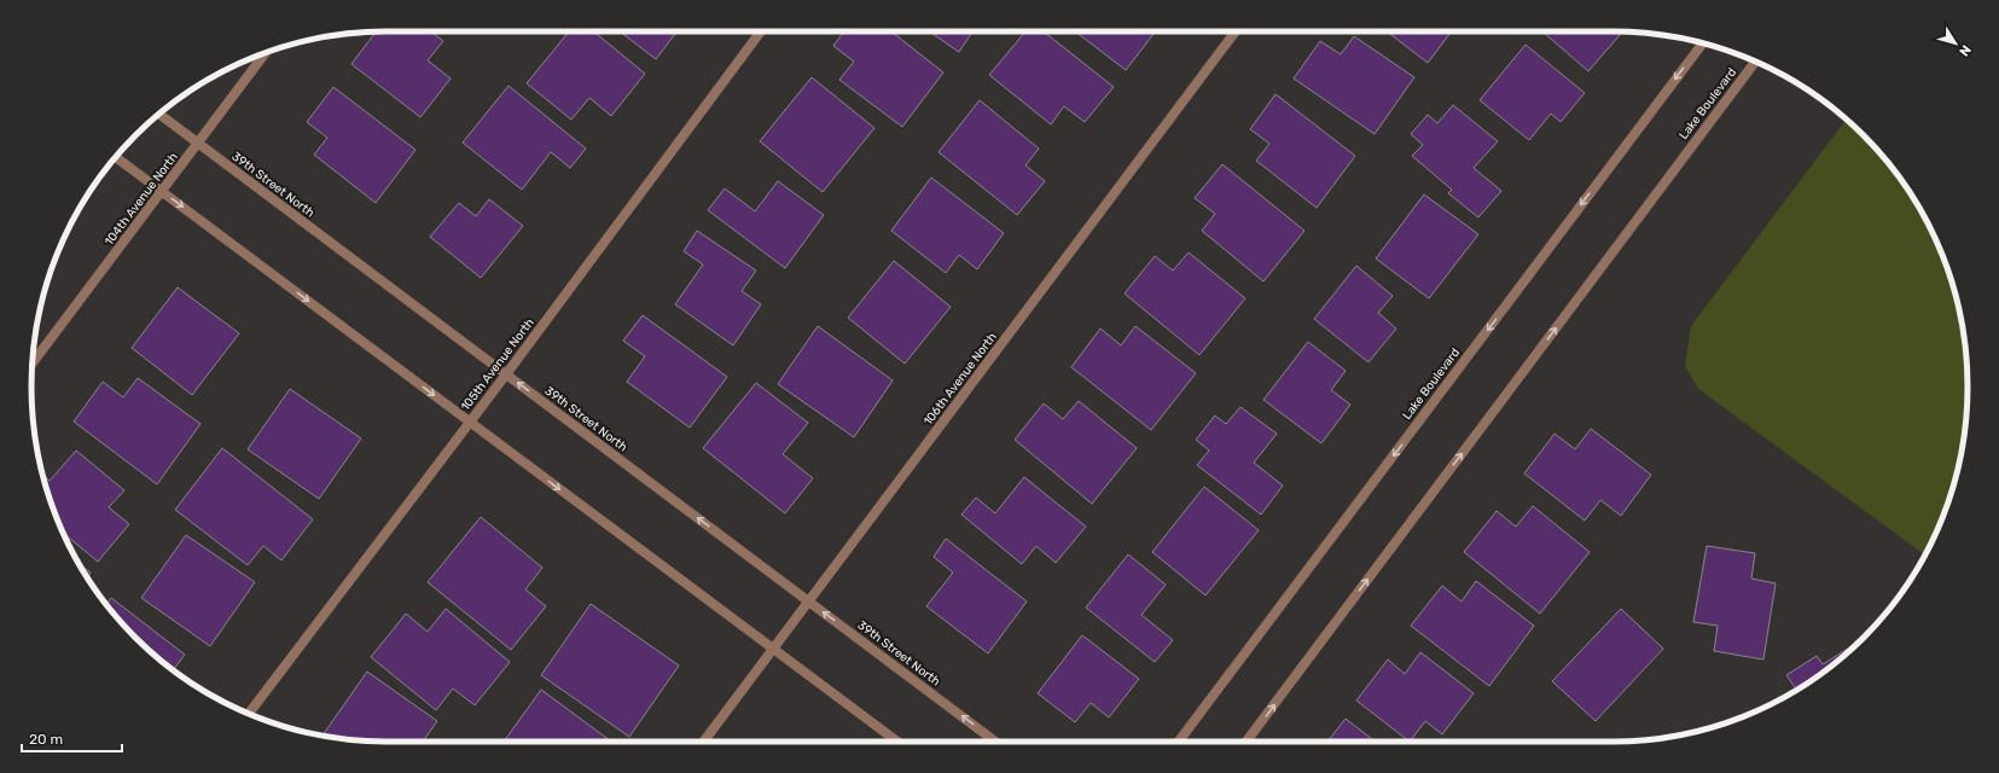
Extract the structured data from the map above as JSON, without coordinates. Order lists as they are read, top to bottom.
{
  "streets": {
    "street": [
      "Lake Boulevard",
      "39th Street North",
      "104th Avenue North",
      "105th Avenue North",
      "106th Avenue North"
    ]
  },
  "crossings": [
    ["39th Street North", "104th Avenue North"],
    ["39th Street North", "105th Avenue North"],
    ["39th Street North", "106th Avenue North"]
  ],
  "scale_bar": "20 m",
  "north": "bottom right"
}
